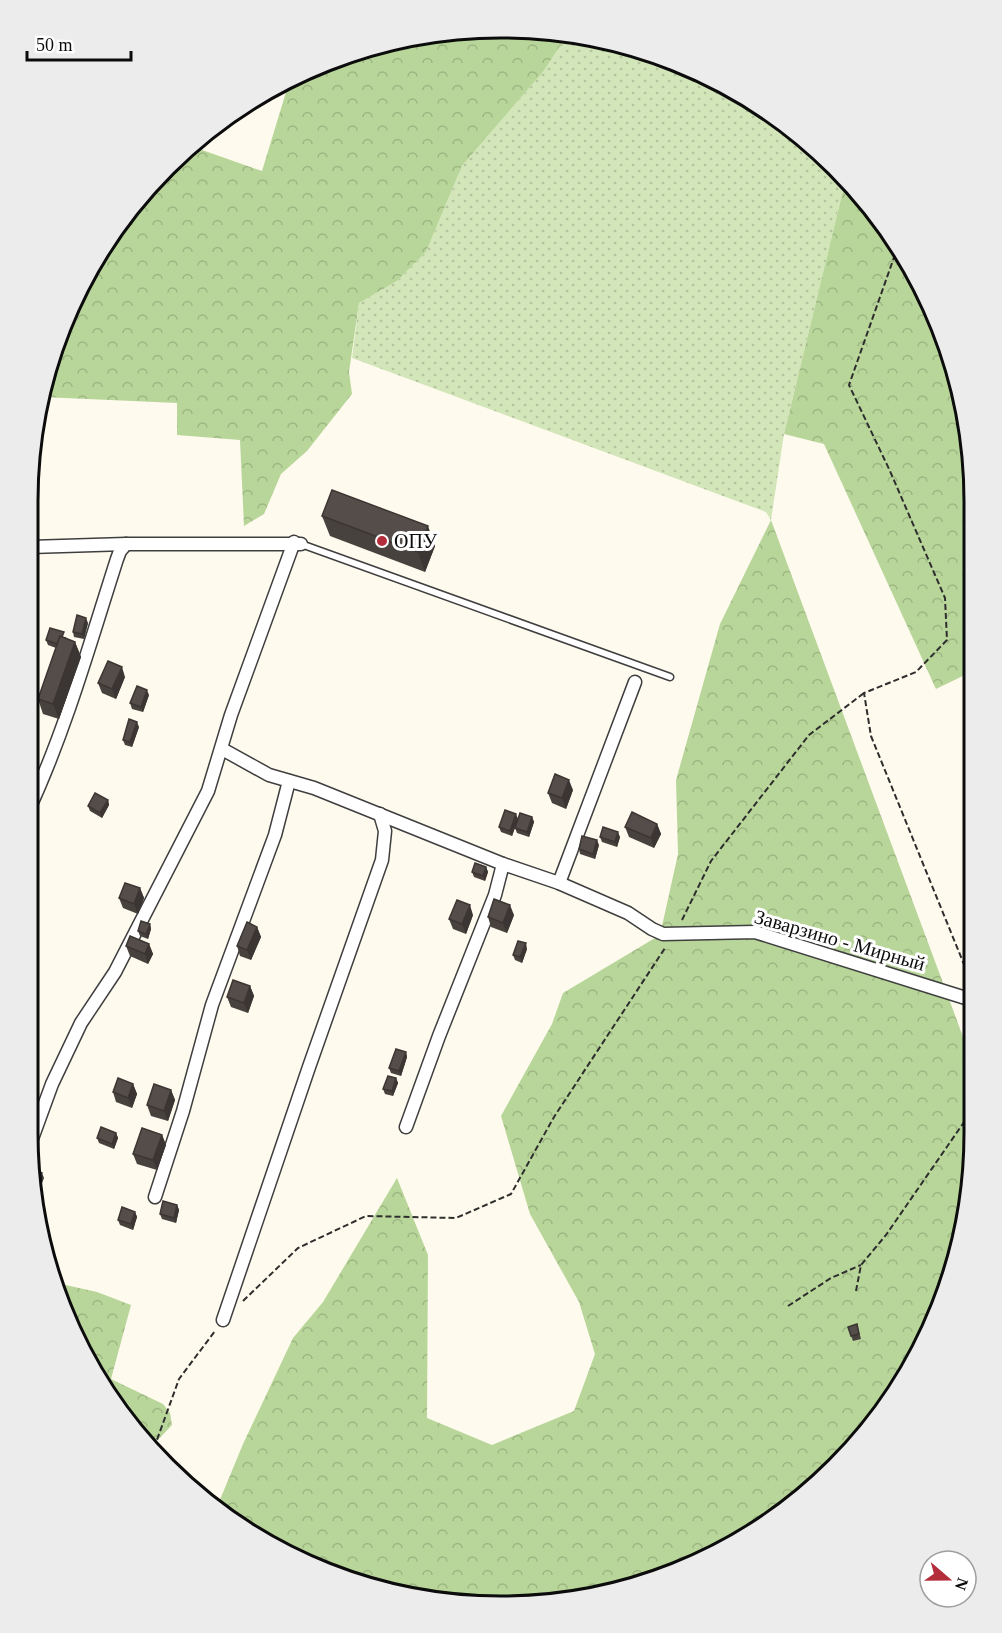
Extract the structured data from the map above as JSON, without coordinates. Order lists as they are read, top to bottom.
{
  "streets": {
    "street": ["Заварзино - Мирный"]
  },
  "places": ["ОПУ"],
  "scale_bar": "50 m",
  "north": "right"
}
